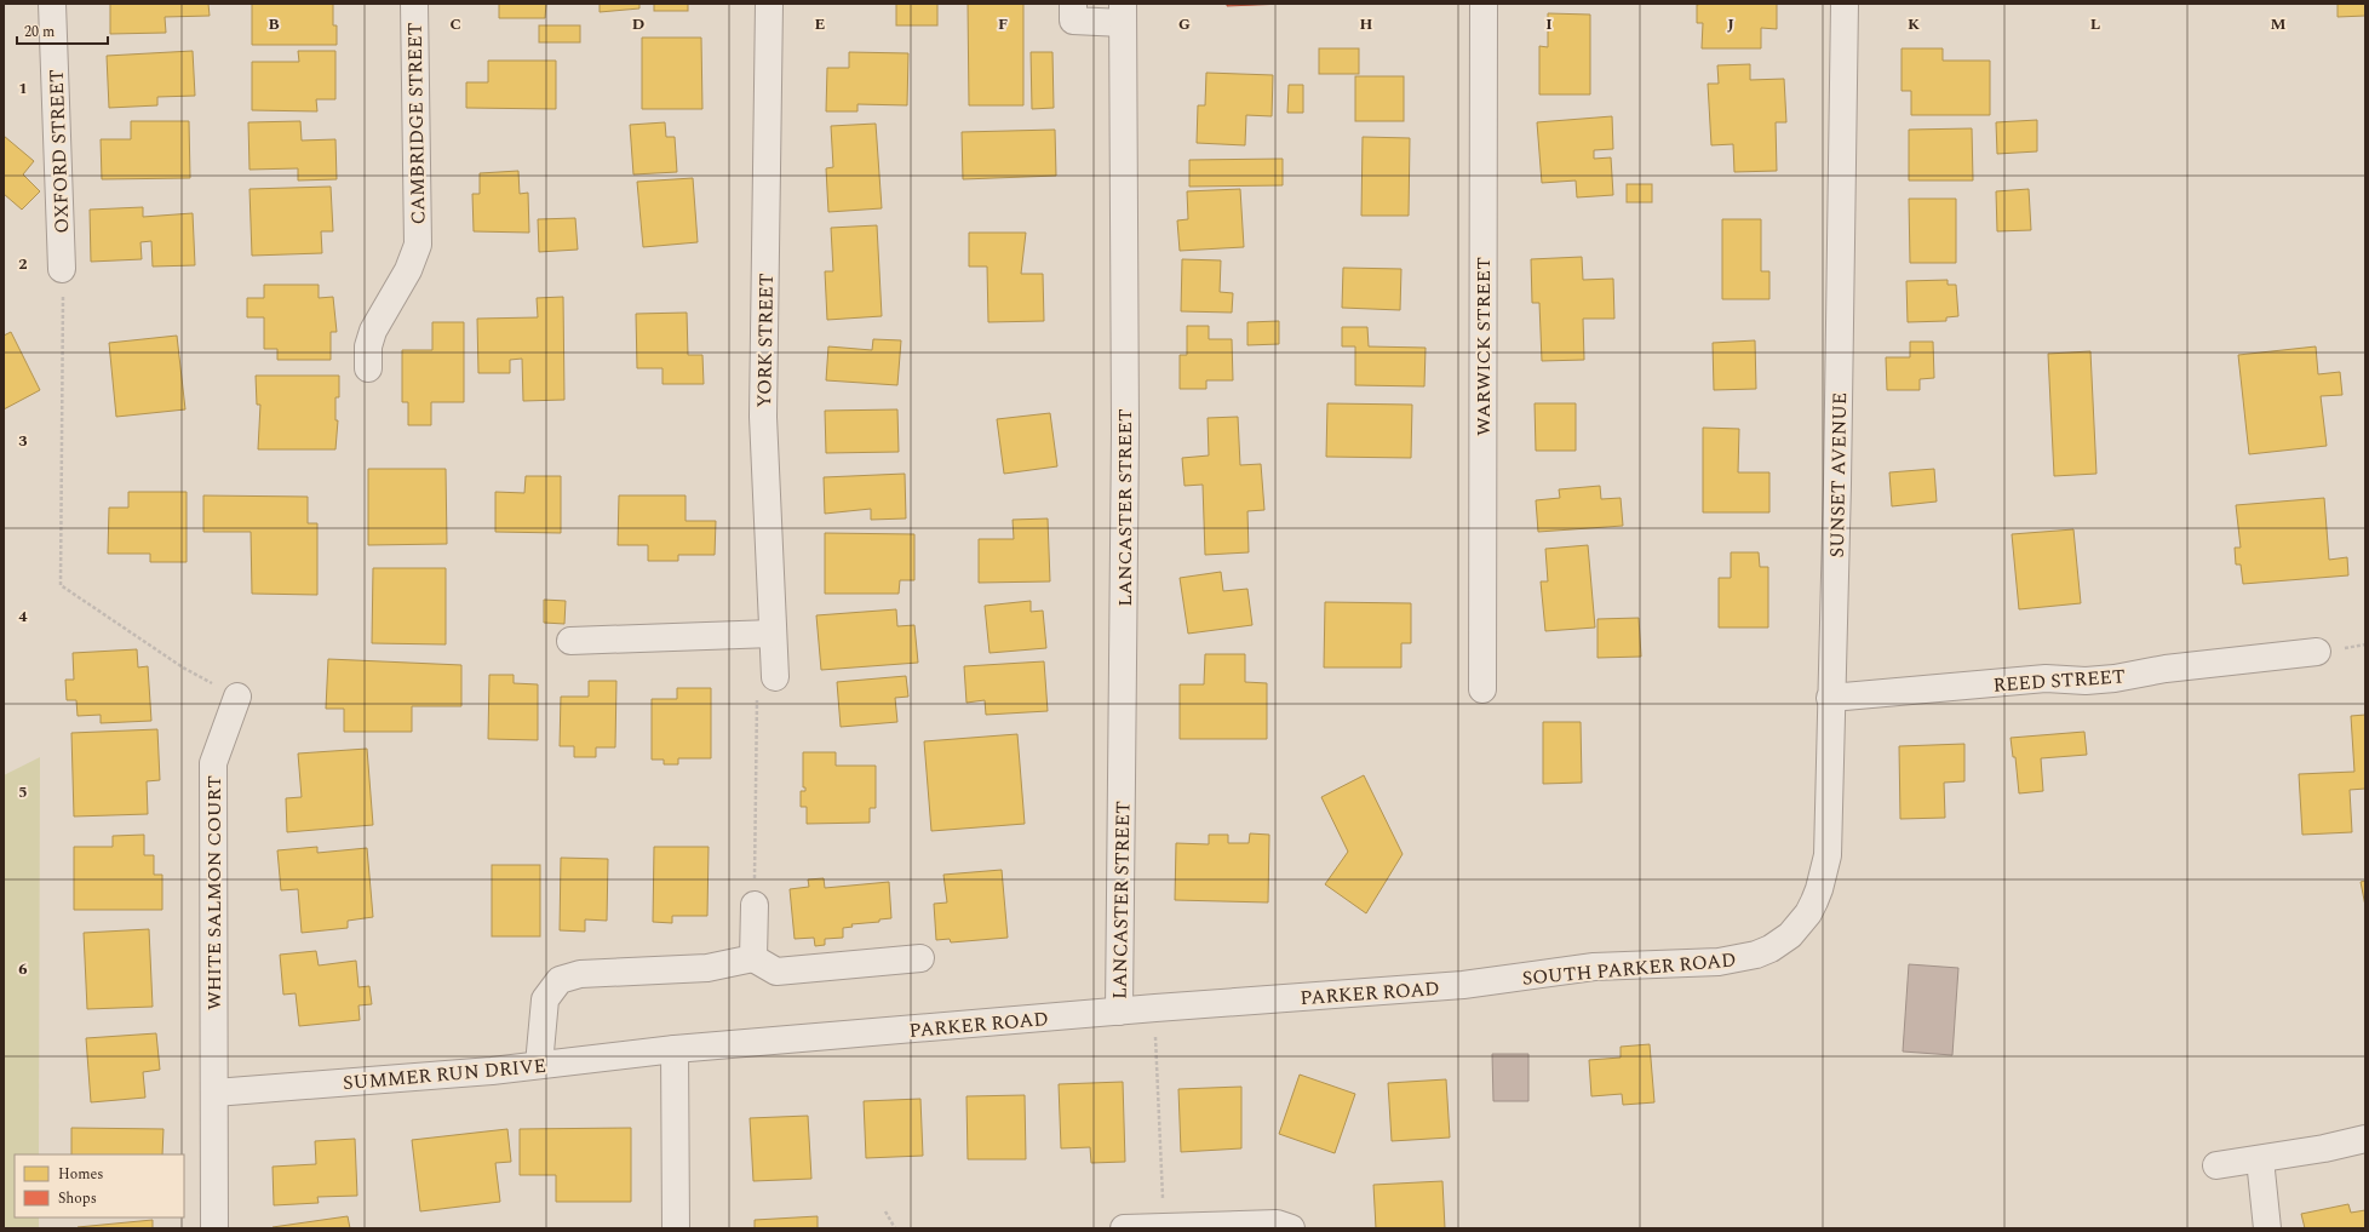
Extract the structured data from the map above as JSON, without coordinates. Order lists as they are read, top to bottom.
{
  "streets": {
    "street": [
      "CAMBRIDGE STREET",
      "OXFORD STREET",
      "YORK STREET",
      "WARWICK STREET",
      "SUNSET AVENUE",
      "LANCASTER STREET",
      "REED STREET",
      "WHITE SALMON COURT",
      "SOUTH PARKER ROAD",
      "PARKER ROAD",
      "SUMMER RUN DRIVE"
    ]
  },
  "crossings": [
    ["SUNSET AVENUE", "REED STREET"],
    ["SUNSET AVENUE", "SOUTH PARKER ROAD"],
    ["LANCASTER STREET", "PARKER ROAD"],
    ["WHITE SALMON COURT", "SUMMER RUN DRIVE"],
    ["SOUTH PARKER ROAD", "PARKER ROAD"],
    ["PARKER ROAD", "SUMMER RUN DRIVE"]
  ],
  "legend": ["Homes", "Shops"],
  "scale_bar": "20 m",
  "grid": {
    "columns": [
      "B",
      "C",
      "D",
      "E",
      "F",
      "G",
      "H",
      "I",
      "J",
      "K",
      "L",
      "M"
    ],
    "rows": [
      "1",
      "2",
      "3",
      "4",
      "5",
      "6"
    ]
  }
}
